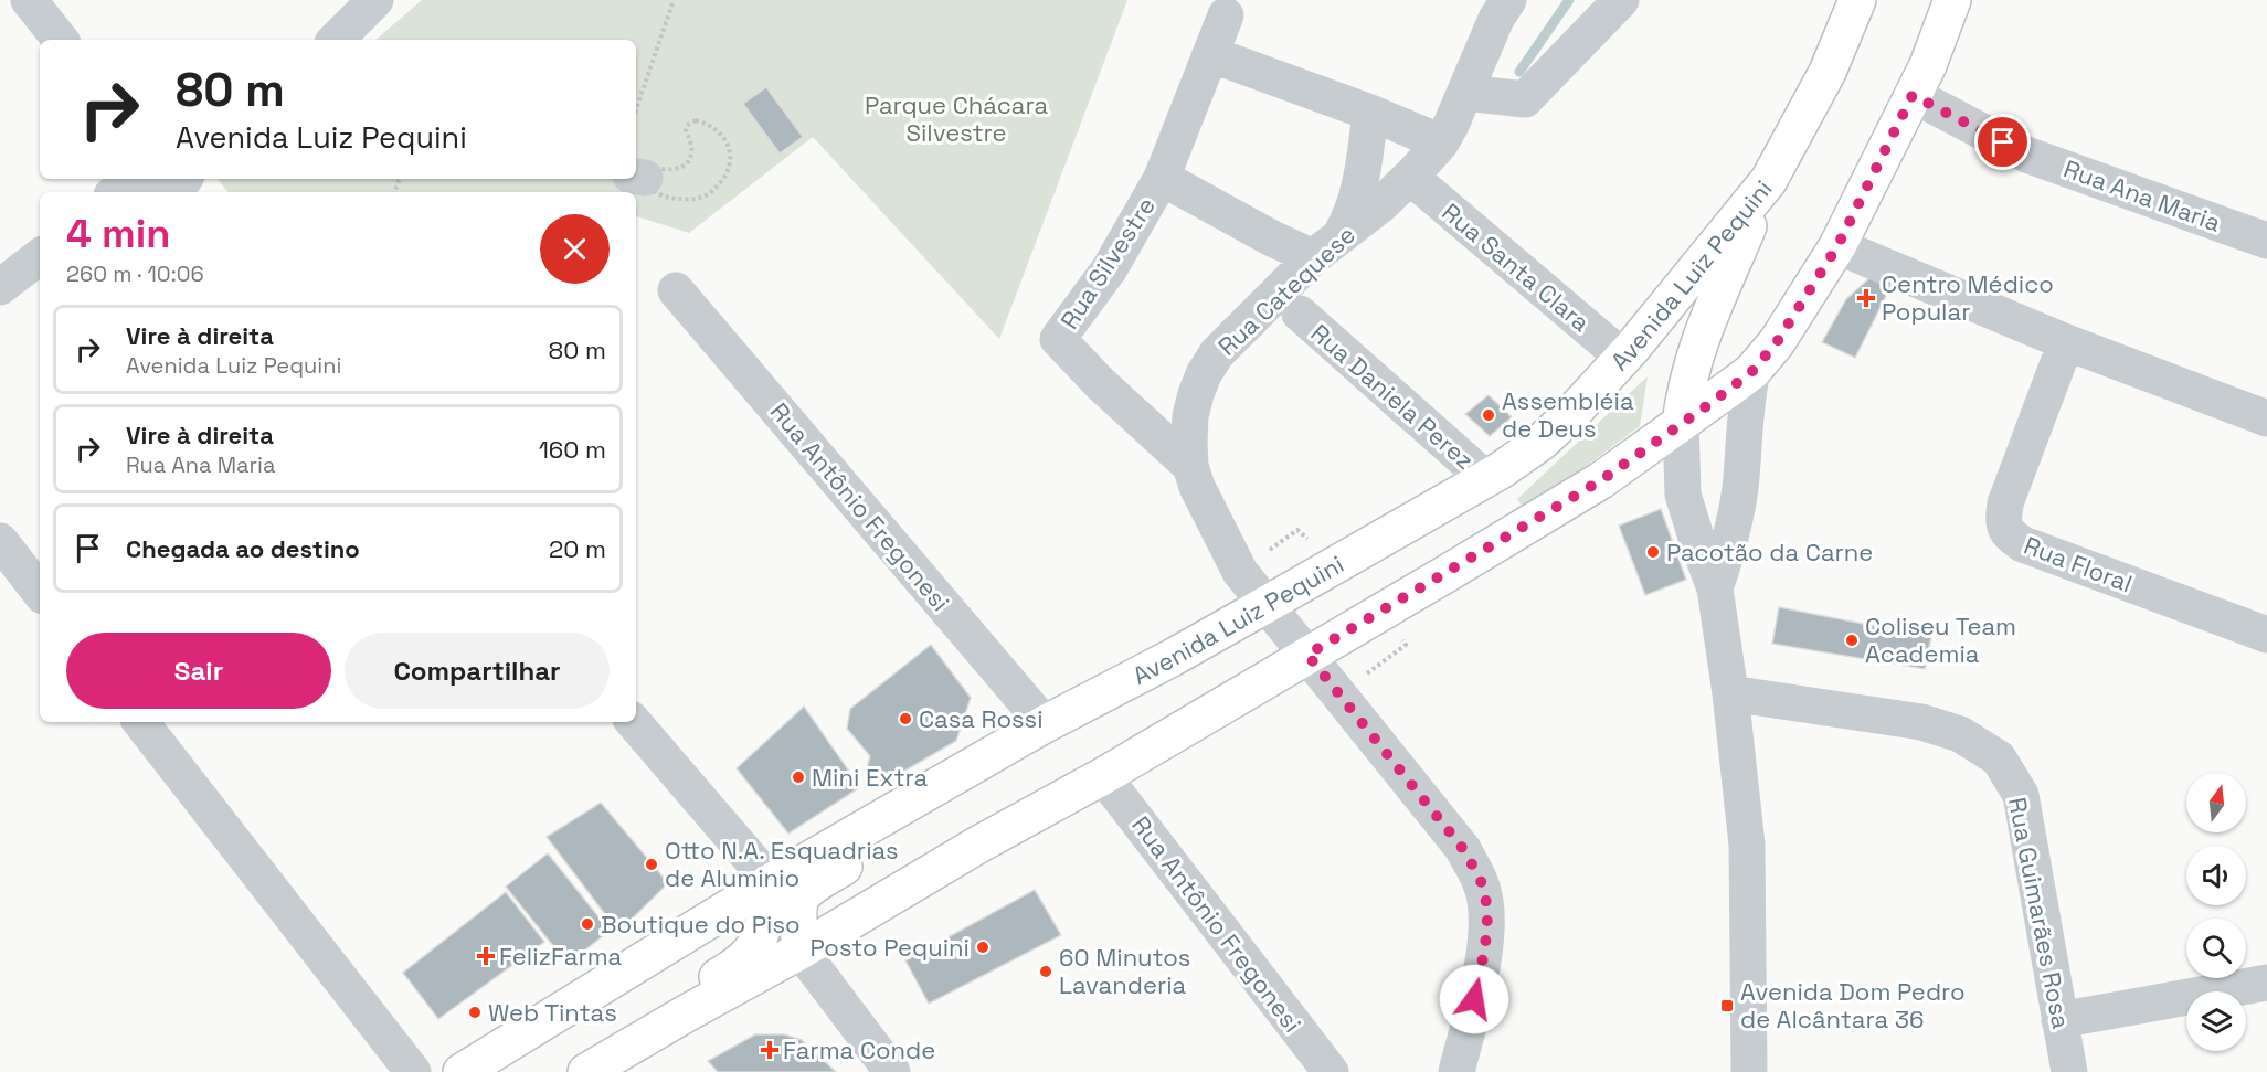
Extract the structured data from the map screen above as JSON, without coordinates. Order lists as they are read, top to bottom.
{
  "streets": {
    "main road": ["Avenida Luiz Pequini"],
    "street": [
      "Rua Ana Maria",
      "Rua Silvestre",
      "Rua Santa Clara",
      "Rua Catequese",
      "Rua Daniela Perez",
      "Rua Antônio Fregonesi",
      "Rua Floral",
      "Rua Guimarães Rosa"
    ]
  },
  "crossings": [
    ["Rua Silvestre", "Rua Catequese"],
    ["Rua Santa Clara", "Avenida Luiz Pequini"],
    ["Rua Santa Clara", "Rua Catequese"],
    ["Avenida Luiz Pequini", "Rua Catequese"],
    ["Avenida Luiz Pequini", "Rua Daniela Perez"],
    ["Avenida Luiz Pequini", "Rua Antônio Fregonesi"]
  ],
  "parks": ["Parque Chácara Silvestre"],
  "places": {
    "health": ["Centro Médico Popular", "FelizFarma", "Farma Conde"],
    "other": [
      "Assembléia de Deus",
      "Pacotão da Carne",
      "Coliseu Team Academia",
      "Casa Rossi",
      "Mini Extra",
      "Otto N.A. Esquadrias de Aluminio",
      "Boutique do Piso",
      "Posto Pequini",
      "60 Minutos Lavanderia",
      "Web Tintas"
    ],
    "transit": ["Avenida Dom Pedro de Alcântara 36"]
  },
  "north": "top",
  "page": {
    "turn": ["80 m", "Avenida Luiz Pequini"],
    "heading": ["4 min", "260 m · 10:06"],
    "list": [
      {
        "name": "Vire à direita",
        "note": "Avenida Luiz Pequini",
        "value": "80 m"
      },
      {
        "name": "Vire à direita",
        "note": "Rua Ana Maria",
        "value": "160 m"
      },
      {
        "name": "Chegada ao destino",
        "value": "20 m"
      }
    ],
    "buttons": ["Sair", "Compartilhar"]
  }
}
